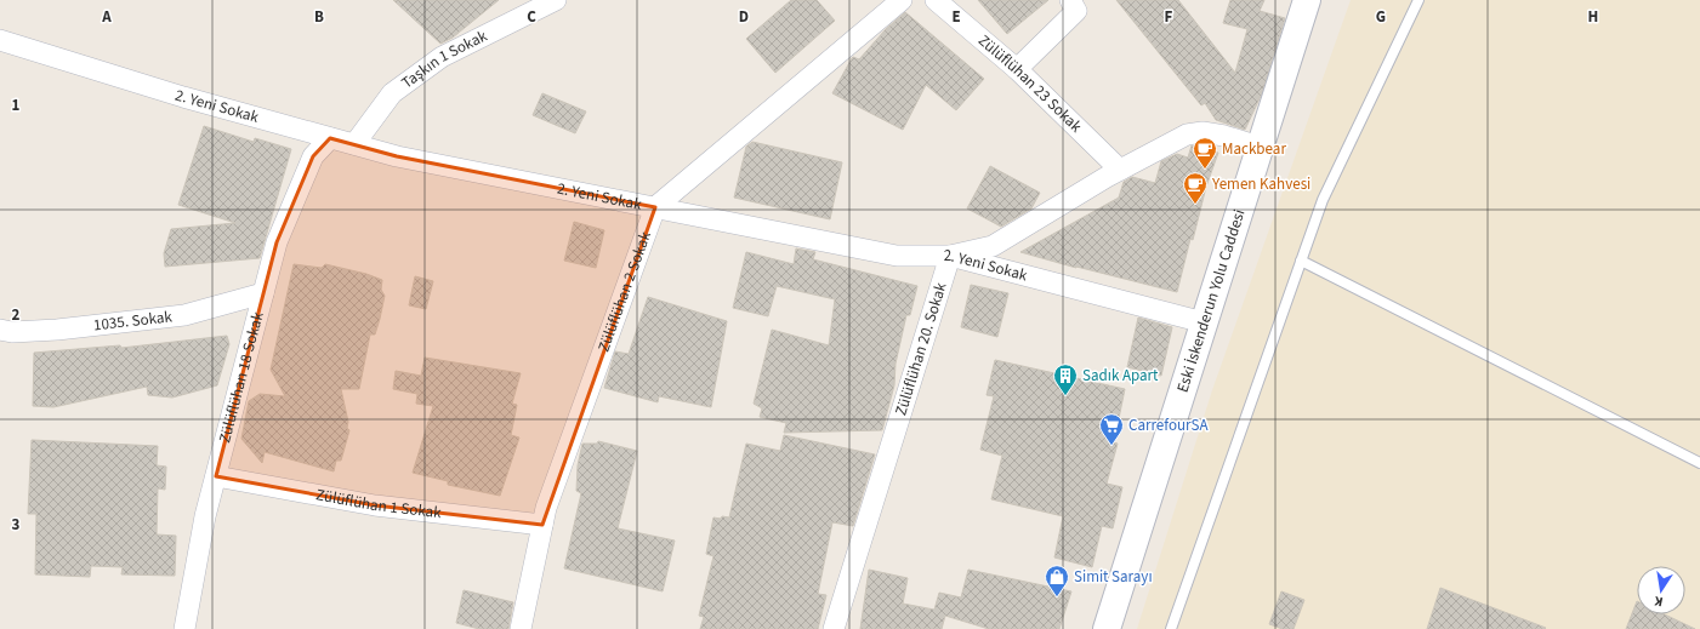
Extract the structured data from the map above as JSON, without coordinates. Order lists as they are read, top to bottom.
{
  "streets": {
    "street": [
      "Taşkın 1 Sokak",
      "Zülüflühan 23 Sokak",
      "2. Yeni Sokak",
      "Zülüflühan 2 Sokak",
      "Eski İskenderun Yolu Caddesi",
      "1035. Sokak",
      "Zülüflühan 20. Sokak",
      "Zülüflühan 18 Sokak",
      "Zülüflühan 1 Sokak"
    ]
  },
  "crossings": [
    ["Taşkın 1 Sokak", "2. Yeni Sokak"],
    ["2. Yeni Sokak", "Zülüflühan 2 Sokak"],
    ["2. Yeni Sokak", "Eski İskenderun Yolu Caddesi"],
    ["2. Yeni Sokak", "Zülüflühan 20. Sokak"],
    ["2. Yeni Sokak", "Zülüflühan 18 Sokak"],
    ["Zülüflühan 2 Sokak", "Zülüflühan 1 Sokak"],
    ["1035. Sokak", "Zülüflühan 18 Sokak"],
    ["Zülüflühan 18 Sokak", "Zülüflühan 1 Sokak"]
  ],
  "places": {
    "cafe": ["Mackbear", "Yemen Kahvesi"],
    "building": ["Sadık Apart"],
    "supermarket": ["CarrefourSA"],
    "shop": ["Simit Sarayı"]
  },
  "north": "bottom",
  "grid": {
    "columns": [
      "A",
      "B",
      "C",
      "D",
      "E",
      "F",
      "G",
      "H"
    ],
    "rows": ["1", "2", "3"]
  }
}
